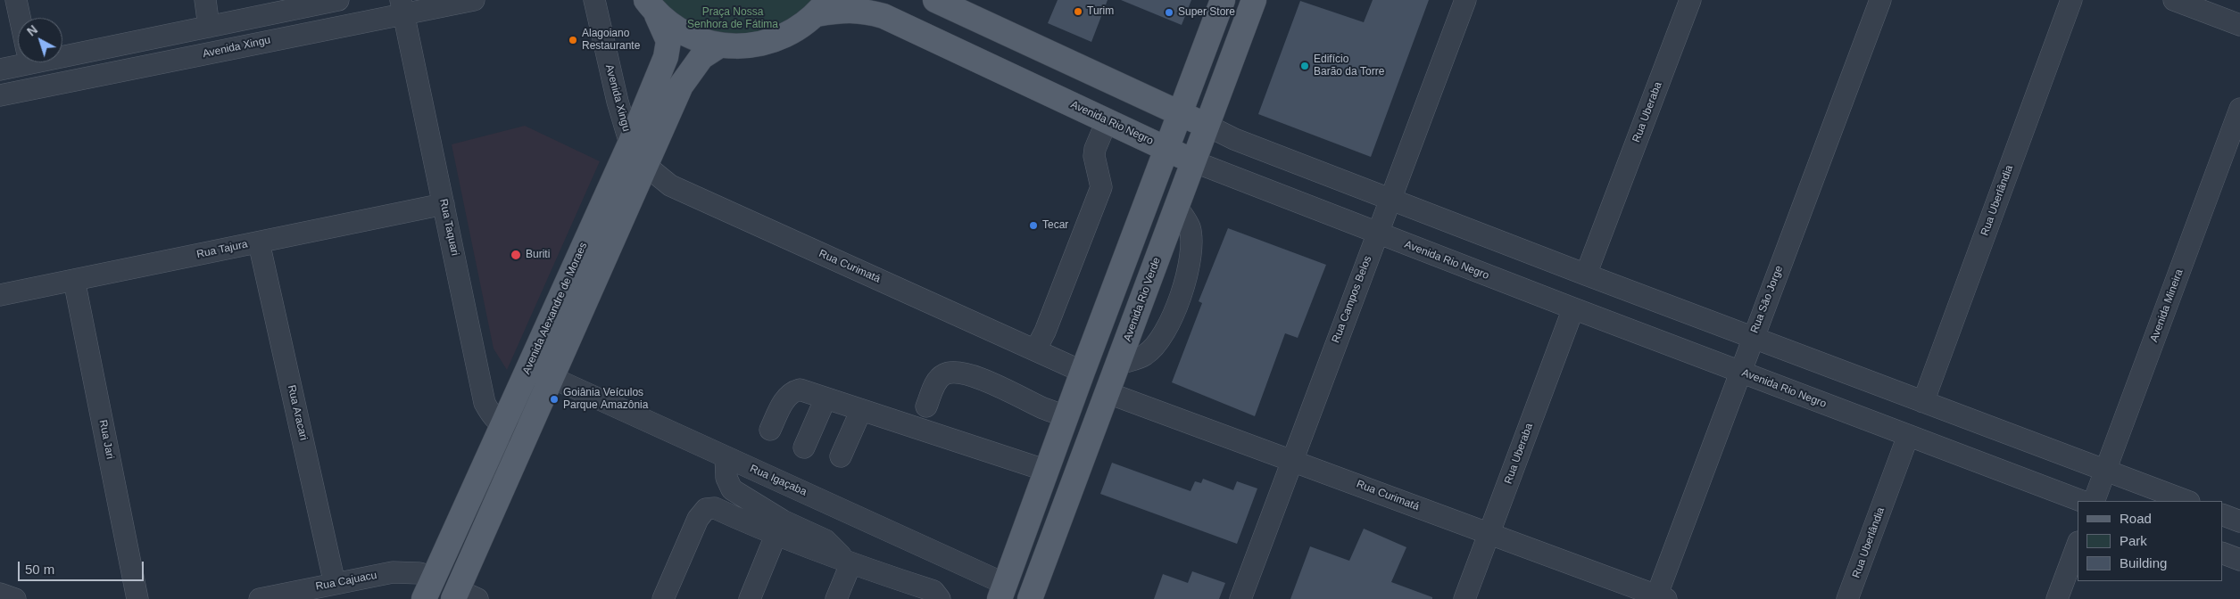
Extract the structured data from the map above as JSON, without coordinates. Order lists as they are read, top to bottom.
{
  "streets": {
    "main road": ["Avenida Rio Negro", "Avenida Rio Verde", "Avenida Alexandre de Moraes"],
    "street": [
      "Avenida Xingu",
      "Rua Uberaba",
      "Rua Uberlândia",
      "Rua Taquari",
      "Rua Tajura",
      "Rua Curimatá",
      "Rua Campos Belos",
      "Rua São Jorge",
      "Avenida Mineira",
      "Rua Aracari",
      "Rua Jari",
      "Rua Igaçaba",
      "Rua Cajuacu"
    ]
  },
  "crossings": [
    ["Avenida Xingu", "Rua Taquari"],
    ["Avenida Xingu", "Rua Curimatá"],
    ["Avenida Xingu", "Avenida Alexandre de Moraes"],
    ["Rua Uberaba", "Avenida Rio Negro"],
    ["Rua Uberaba", "Rua Curimatá"],
    ["Avenida Rio Negro", "Rua Uberlândia"],
    ["Avenida Rio Negro", "Avenida Rio Verde"],
    ["Avenida Rio Negro", "Rua Campos Belos"],
    ["Avenida Rio Negro", "Rua São Jorge"],
    ["Rua Taquari", "Rua Tajura"],
    ["Rua Taquari", "Avenida Alexandre de Moraes"],
    ["Rua Tajura", "Rua Aracari"],
    ["Rua Tajura", "Rua Jari"],
    ["Rua Curimatá", "Avenida Rio Verde"],
    ["Rua Curimatá", "Rua Campos Belos"],
    ["Rua Curimatá", "Rua São Jorge"],
    ["Rua Curimatá", "Avenida Alexandre de Moraes"],
    ["Avenida Alexandre de Moraes", "Rua Cajuacu"],
    ["Rua Aracari", "Rua Cajuacu"]
  ],
  "parks": ["Praça Nossa Senhora de Fátima"],
  "places": [
    "Turim",
    "Super Store",
    "Alagoiano Restaurante",
    "Edifício Barão da Torre",
    "Tecar",
    "Buriti",
    "Goiânia Veículos Parque Amazônia"
  ],
  "legend": ["Road", "Park", "Building"],
  "scale_bar": "50 m",
  "north": "top left"
}
